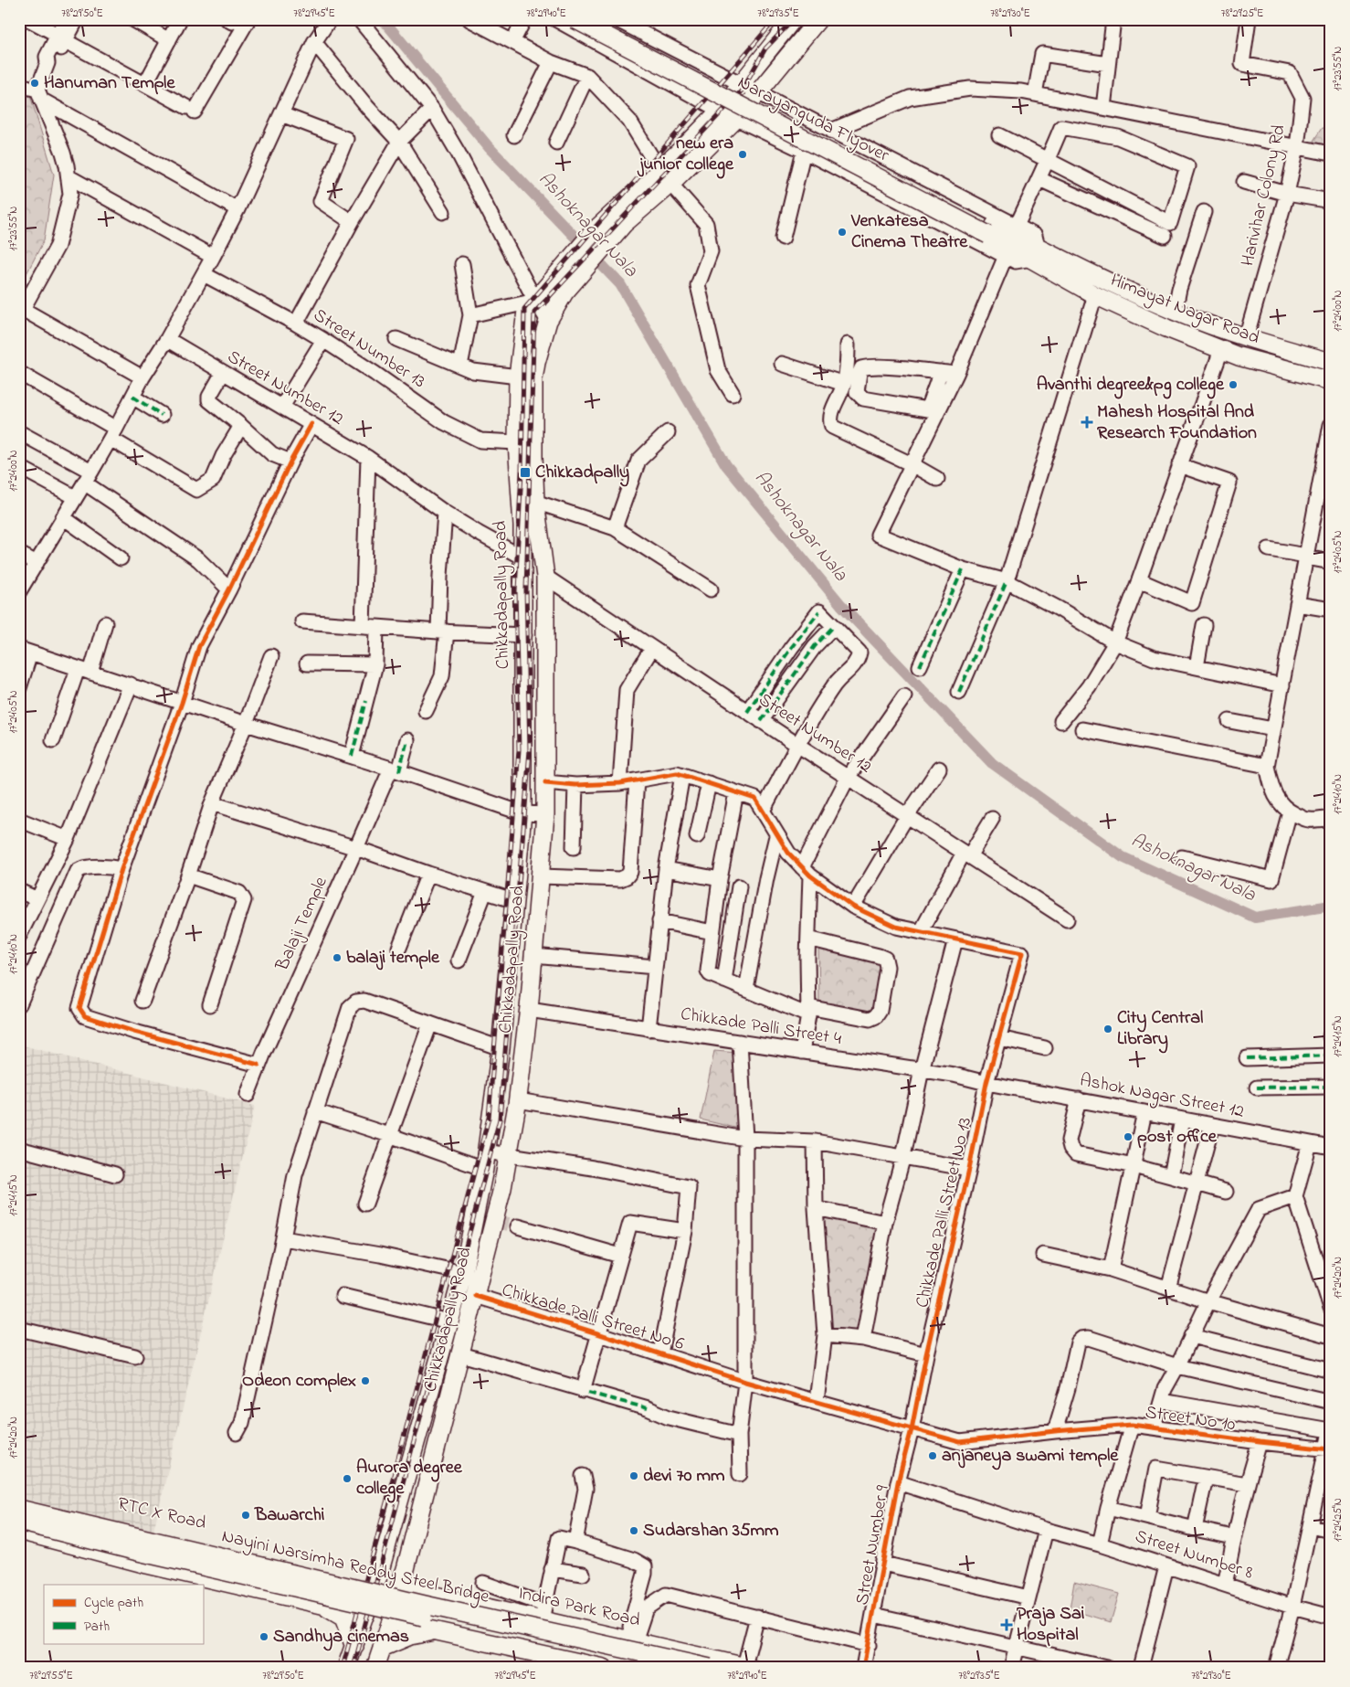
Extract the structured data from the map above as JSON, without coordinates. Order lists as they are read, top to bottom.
{
  "streets": {
    "main road": [
      "Narayanguda Flyover",
      "Himayat Nagar Road",
      "Chikkadapally Road",
      "RTC X Road",
      "Nayini Narsimha Reddy Steel Bridge",
      "Indira Park Road"
    ],
    "street": [
      "Harivihar Colony Rd",
      "Street Number 13",
      "Street Number 12",
      "Balaji Temple",
      "Chikkade Palli Street 4",
      "Ashok Nagar Street 12",
      "Chikkade Palli Street No 13",
      "Chikkade Palli Street No 6",
      "Street No 10",
      "Street Number 9",
      "Street Number 8"
    ]
  },
  "crossings": [
    ["Narayanguda Flyover", "Himayat Nagar Road"],
    ["Harivihar Colony Rd", "Himayat Nagar Road"],
    ["Street Number 13", "Chikkadapally Road"],
    ["Street Number 12", "Chikkadapally Road"],
    ["Chikkadapally Road", "Chikkade Palli Street 4"],
    ["Chikkadapally Road", "Chikkade Palli Street No 6"],
    ["Chikkadapally Road", "RTC X Road"],
    ["Chikkadapally Road", "Indira Park Road"],
    ["Chikkade Palli Street 4", "Ashok Nagar Street 12"],
    ["Chikkade Palli Street 4", "Chikkade Palli Street No 13"],
    ["Ashok Nagar Street 12", "Chikkade Palli Street No 13"],
    ["Chikkade Palli Street No 13", "Chikkade Palli Street No 6"],
    ["Chikkade Palli Street No 13", "Street No 10"],
    ["Chikkade Palli Street No 13", "Street Number 9"],
    ["Chikkade Palli Street No 6", "Street No 10"],
    ["Chikkade Palli Street No 6", "Street Number 9"],
    ["Street No 10", "Street Number 9"],
    ["Street Number 9", "Street Number 8"]
  ],
  "water": ["Ashoknagar Nala"],
  "places": {
    "other": [
      "Hanuman Temple",
      "new era junior college",
      "Venkatesa Cinema Theatre",
      "Avanthi degree&pg college",
      "balaji temple",
      "City Central Library",
      "post office",
      "Odeon complex",
      "anjaneya swami temple",
      "devi 70 mm",
      "Aurora degree college",
      "Bawarchi",
      "Sudarshan 35mm",
      "Sandhya cinemas"
    ],
    "health": ["Mahesh Hospital And Research Foundation", "Praja Sai Hospital"],
    "transit": ["Chikkadpally"]
  },
  "legend": ["Cycle path", "Path"],
  "coordinates": [
    "78°29'50\"E",
    "78°29'45\"E",
    "78°29'40\"E",
    "78°29'35\"E",
    "78°29'30\"E",
    "78°29'25\"E",
    "17°23'55\"N",
    "17°24'00\"N",
    "17°24'05\"N",
    "17°24'10\"N",
    "17°24'15\"N",
    "17°24'20\"N",
    "17°24'25\"N",
    "78°29'55\"E"
  ]
}
